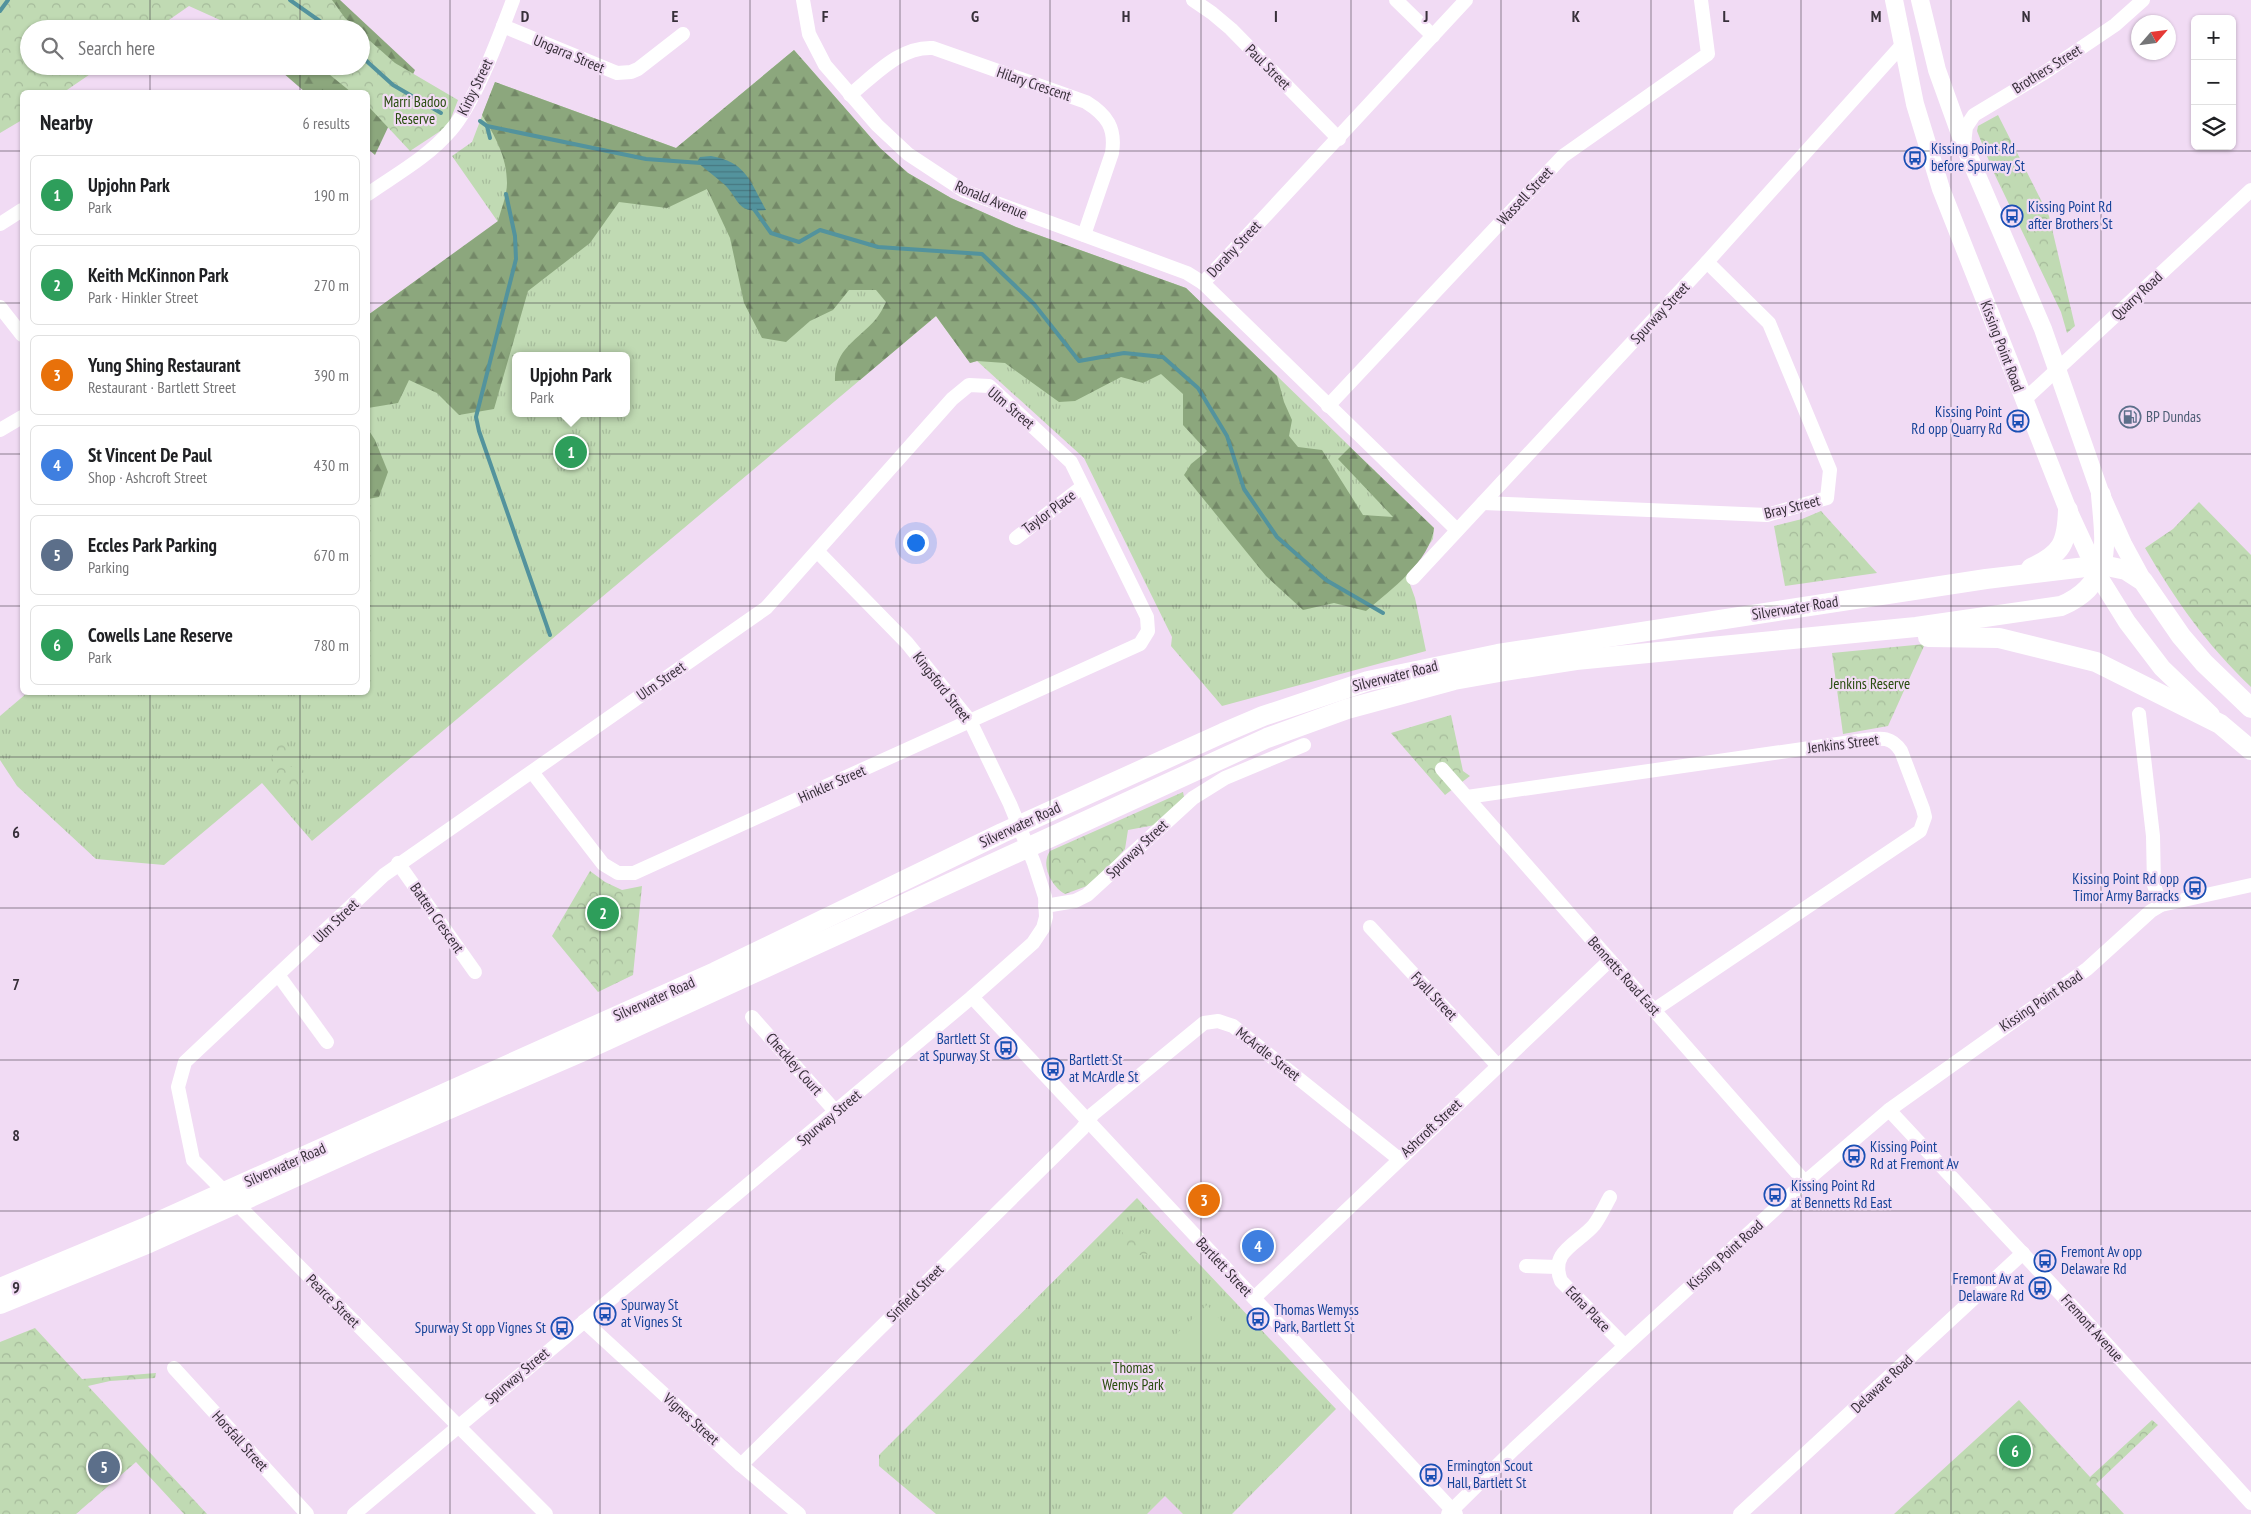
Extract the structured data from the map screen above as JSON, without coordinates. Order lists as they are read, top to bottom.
{
  "streets": {
    "highway": ["Kissing Point Road", "Silverwater Road"],
    "street": [
      "Ungarra Street",
      "Paul Street",
      "Brothers Street",
      "Hilary Crescent",
      "Kirby Street",
      "Wassell Street",
      "Ronald Avenue",
      "Dorahy Street",
      "Quarry Road",
      "Spurway Street",
      "Ulm Street",
      "Bray Street",
      "Taylor Place",
      "Kingsford Street",
      "Jenkins Street",
      "Hinkler Street",
      "Batten Crescent",
      "Bennetts Road East",
      "Fyall Street",
      "McArdle Street",
      "Checkley Court",
      "Ashcroft Street",
      "Bartlett Street",
      "Sinfield Street",
      "Pearce Street",
      "Edna Place",
      "Fremont Avenue",
      "Delaware Road",
      "Vignes Street",
      "Horsfall Street"
    ]
  },
  "crossings": [
    ["Ungarra Street", "Kirby Street"],
    ["Paul Street", "Dorahy Street"],
    ["Hilary Crescent", "Ronald Avenue"],
    ["Wassell Street", "Dorahy Street"],
    ["Ronald Avenue", "Dorahy Street"],
    ["Dorahy Street", "Spurway Street"],
    ["Quarry Road", "Kissing Point Road"],
    ["Spurway Street", "Kissing Point Road"],
    ["Spurway Street", "Bray Street"],
    ["Spurway Street", "Kingsford Street"],
    ["Spurway Street", "Checkley Court"],
    ["Spurway Street", "Bartlett Street"],
    ["Spurway Street", "Pearce Street"],
    ["Spurway Street", "Vignes Street"],
    ["Kissing Point Road", "Silverwater Road"],
    ["Kissing Point Road", "Bennetts Road East"],
    ["Kissing Point Road", "Bartlett Street"],
    ["Kissing Point Road", "Edna Place"],
    ["Kissing Point Road", "Fremont Avenue"],
    ["Ulm Street", "Taylor Place"],
    ["Ulm Street", "Kingsford Street"],
    ["Ulm Street", "Hinkler Street"],
    ["Ulm Street", "Batten Crescent"],
    ["Ulm Street", "Pearce Street"],
    ["Silverwater Road", "Kingsford Street"],
    ["Kingsford Street", "Hinkler Street"],
    ["Jenkins Street", "Bennetts Road East"],
    ["Bennetts Road East", "Ashcroft Street"],
    ["Fyall Street", "Ashcroft Street"],
    ["McArdle Street", "Ashcroft Street"],
    ["McArdle Street", "Bartlett Street"],
    ["McArdle Street", "Sinfield Street"],
    ["Ashcroft Street", "Bartlett Street"],
    ["Bartlett Street", "Sinfield Street"],
    ["Sinfield Street", "Vignes Street"],
    ["Fremont Avenue", "Delaware Road"]
  ],
  "parks": ["Marri Badoo Reserve", "Jenkins Reserve", "Thomas Wemys Park"],
  "places": {
    "bus stop": [
      "Kissing Point Rd before Spurway St",
      "Kissing Point Rd after Brothers St",
      "Kissing Point Rd opp Quarry Rd",
      "Kissing Point Rd opp Timor Army Barracks",
      "Bartlett St at Spurway St",
      "Bartlett St at McArdle St",
      "Kissing Point Rd at Fremont Av",
      "Kissing Point Rd at Bennetts Rd East",
      "Fremont Av opp Delaware Rd",
      "Fremont Av at Delaware Rd",
      "Spurway St at Vignes St",
      "Thomas Wemyss Park, Bartlett St",
      "Spurway St opp Vignes St",
      "Ermington Scout Hall, Bartlett St"
    ],
    "fuel station": ["BP Dundas"]
  },
  "north": "top right",
  "page": {
    "map_buttons": ["+", "−"],
    "search": "Search here",
    "heading": ["Nearby", "6 results"],
    "list": [
      {
        "mark": "1",
        "name": "Upjohn Park",
        "note": "Park",
        "value": "190 m"
      },
      {
        "mark": "2",
        "name": "Keith McKinnon Park",
        "note": "Park · Hinkler Street",
        "value": "270 m"
      },
      {
        "mark": "3",
        "name": "Yung Shing Restaurant",
        "note": "Restaurant · Bartlett Street",
        "value": "390 m"
      },
      {
        "mark": "4",
        "name": "St Vincent De Paul",
        "note": "Shop · Ashcroft Street",
        "value": "430 m"
      },
      {
        "mark": "5",
        "name": "Eccles Park Parking",
        "note": "Parking",
        "value": "670 m"
      },
      {
        "mark": "6",
        "name": "Cowells Lane Reserve",
        "note": "Park",
        "value": "780 m"
      }
    ],
    "popup": ["Upjohn Park", "Park"],
    "pins": [
      "1",
      "2",
      "3",
      "4",
      "6",
      "5"
    ]
  },
  "grid": {
    "columns": [
      "D",
      "E",
      "F",
      "G",
      "H",
      "I",
      "J",
      "K",
      "L",
      "M",
      "N"
    ],
    "rows": [
      "6",
      "7",
      "8",
      "9"
    ]
  }
}
